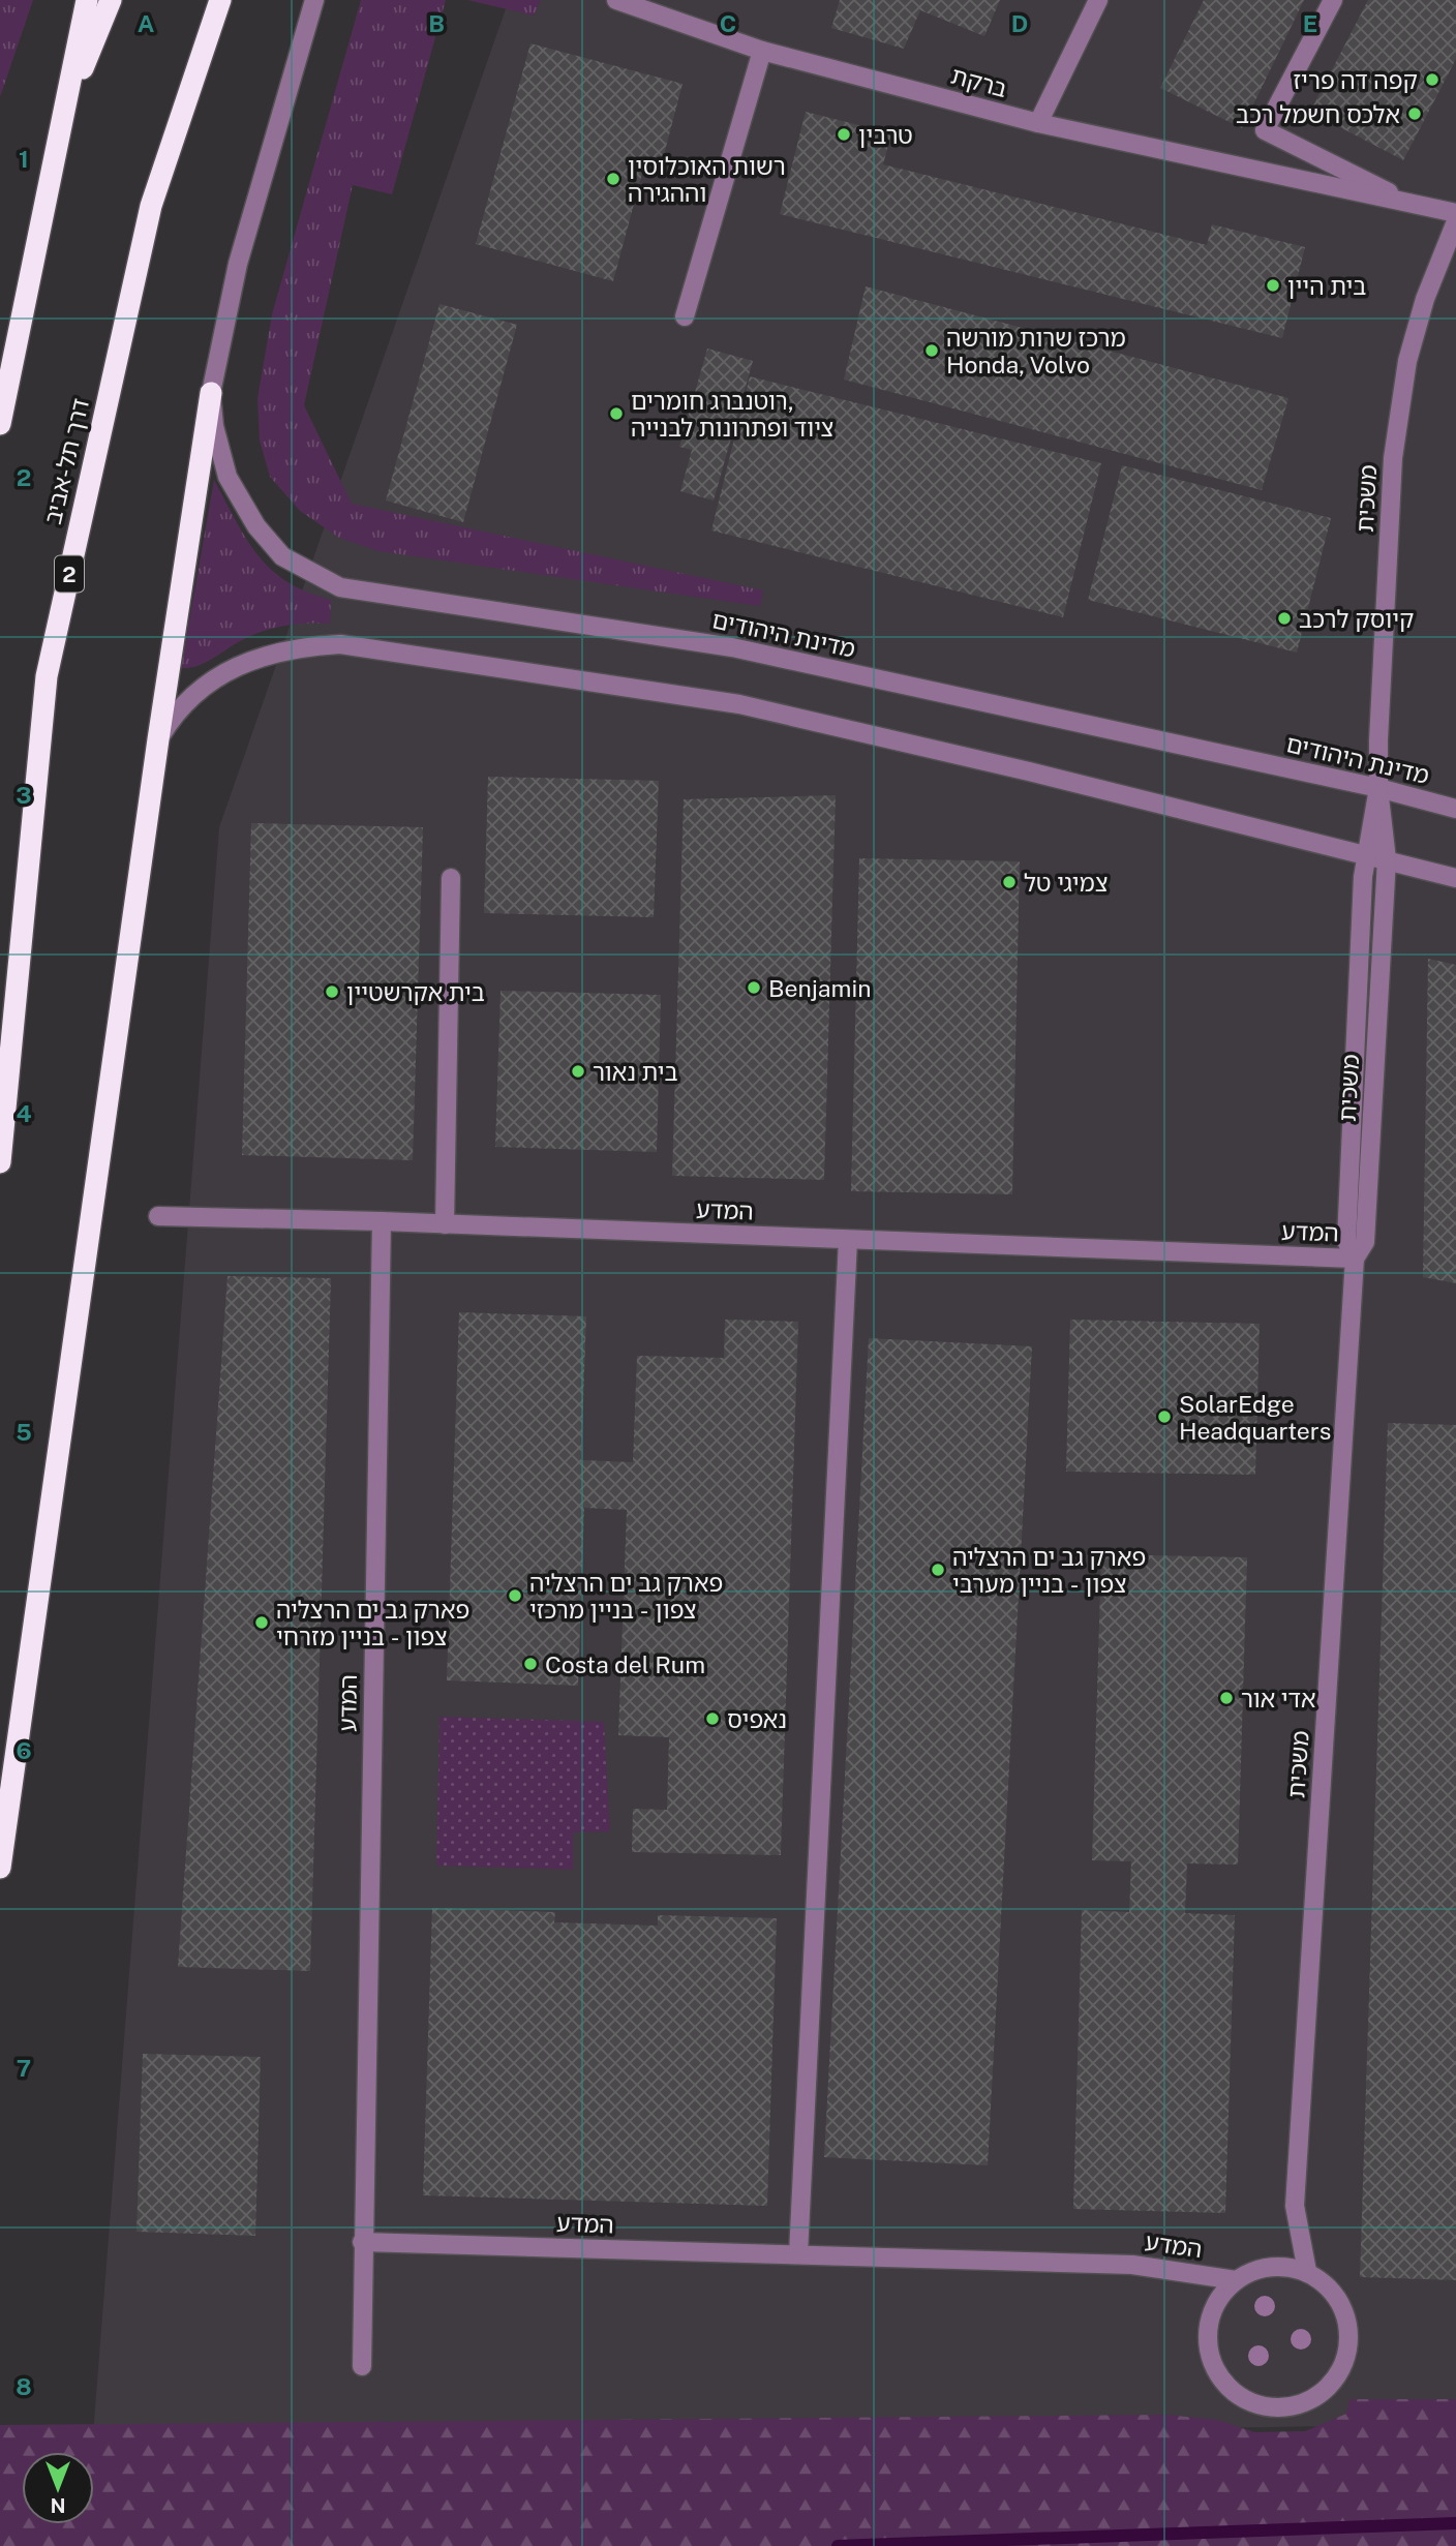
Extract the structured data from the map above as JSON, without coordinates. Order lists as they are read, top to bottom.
{
  "streets": {
    "highway": ["דרך תל-אביב", "2"],
    "street": [
      "ברקת",
      "משכית",
      "מדינת היהודים",
      "המדע"
    ]
  },
  "crossings": [
    ["משכית", "מדינת היהודים"],
    ["משכית", "המדע"]
  ],
  "places": [
    "קפה דה פריז",
    "אלכס חשמל רכב",
    "טרבין",
    "רשות האוכלוסין וההגירה",
    "בית היין",
    "מרכז שרות מורשה Honda, Volvo",
    "רוטנברג חומרים, ציוד ופתרונות לבנייה",
    "קיוסק לרכב",
    "צמיגי טל",
    "Benjamin",
    "בית אקרשטיין",
    "בית נאור",
    "SolarEdge Headquarters",
    "פארק גב ים הרצליה צפון - בניין מערבי",
    "פארק גב ים הרצליה צפון - בניין מרכזי",
    "פארק גב ים הרצליה צפון - בניין מזרחי",
    "Costa del Rum",
    "אדי אור",
    "נאפיס"
  ],
  "north": "bottom",
  "grid": {
    "columns": [
      "A",
      "B",
      "C",
      "D",
      "E"
    ],
    "rows": [
      "1",
      "2",
      "3",
      "4",
      "5",
      "6",
      "7",
      "8"
    ]
  }
}
